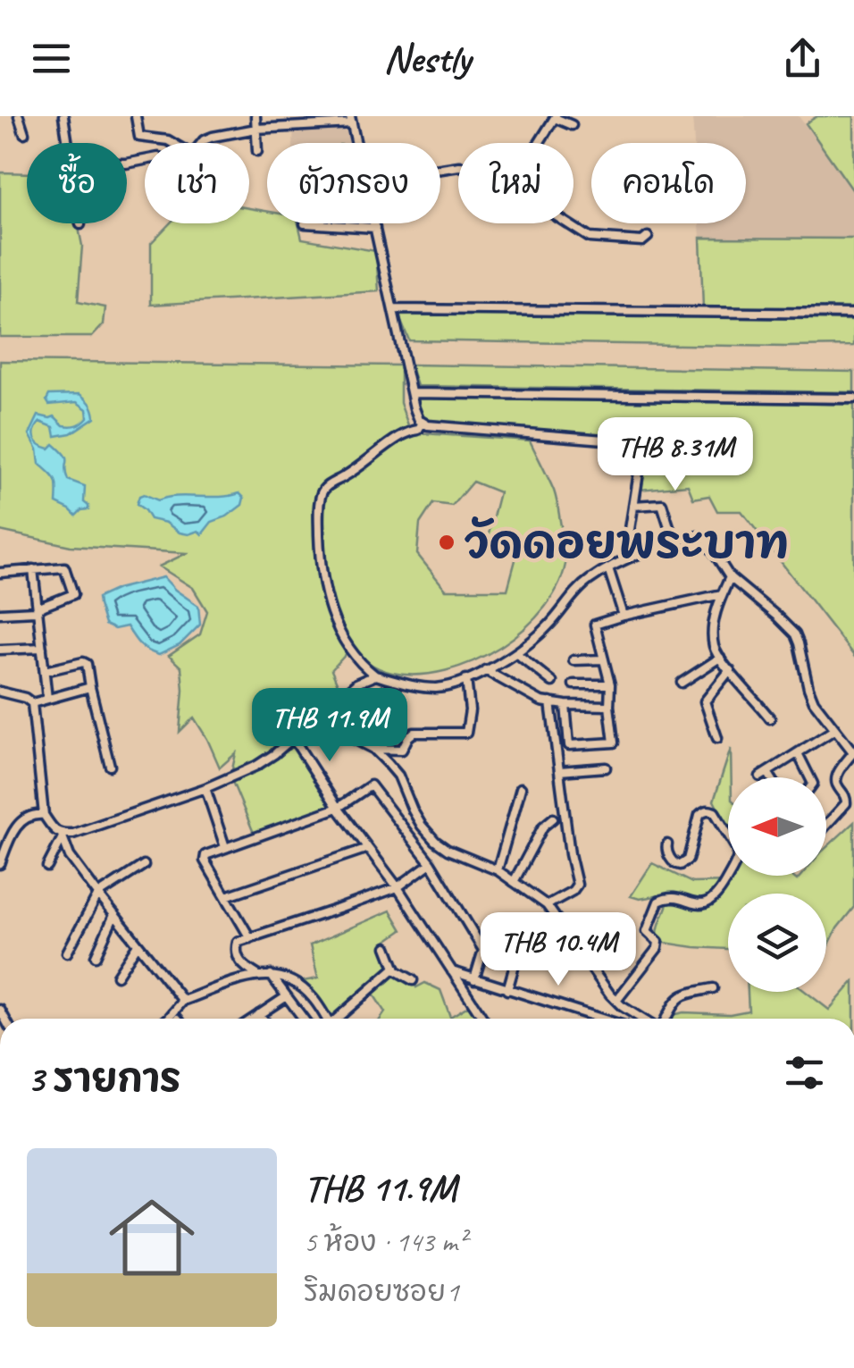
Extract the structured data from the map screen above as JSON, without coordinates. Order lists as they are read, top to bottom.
{
  "places": ["วัดดอยพระบาท"],
  "north": "left",
  "page": {
    "header": "Nestly",
    "chip": [
      "ซื้อ",
      "เช่า",
      "ตัวกรอง",
      "ใหม่",
      "คอนโด"
    ],
    "price": ["THB 8.31M", "THB 11.9M", "THB 10.4M"],
    "heading": "3 รายการ",
    "list": [
      {
        "name": "THB 11.9M",
        "note": "5 ห้อง · 143 m² · ริมดอยซอย1"
      }
    ]
  }
}
